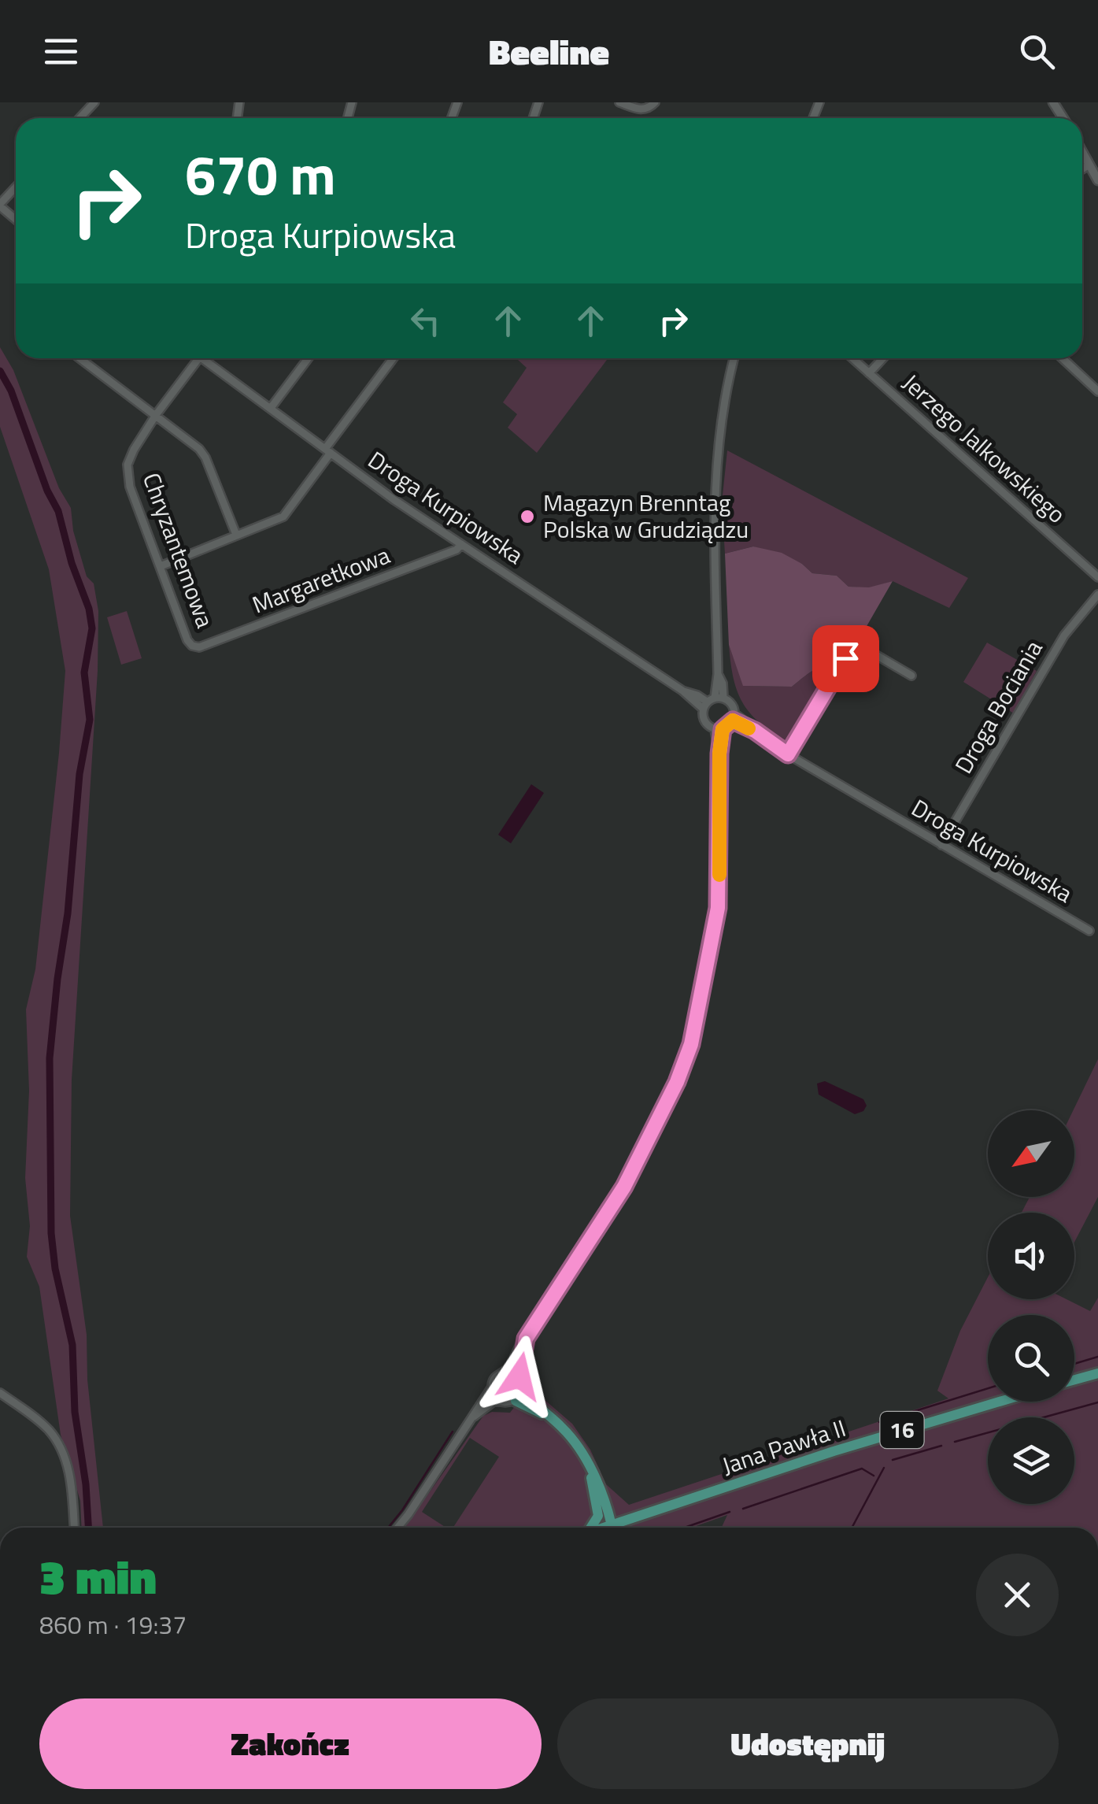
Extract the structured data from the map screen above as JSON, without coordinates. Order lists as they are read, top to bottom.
{
  "streets": {
    "main road": ["16", "Jana Pawła II"],
    "street": [
      "Jerzego Jalkowskiego",
      "Droga Kurpiowska",
      "Chryzantemowa",
      "Margaretkowa",
      "Droga Bociania"
    ]
  },
  "crossings": [
    ["Droga Kurpiowska", "Margaretkowa"],
    ["Droga Kurpiowska", "Droga Bociania"],
    ["Chryzantemowa", "Margaretkowa"]
  ],
  "places": ["Magazyn Brenntag Polska w Grudziądzu"],
  "north": "bottom left",
  "page": {
    "header": "Beeline",
    "turn": ["670 m", "Droga Kurpiowska"],
    "heading": ["3 min", "860 m · 19:37"],
    "buttons": ["Zakończ", "Udostępnij"]
  }
}
